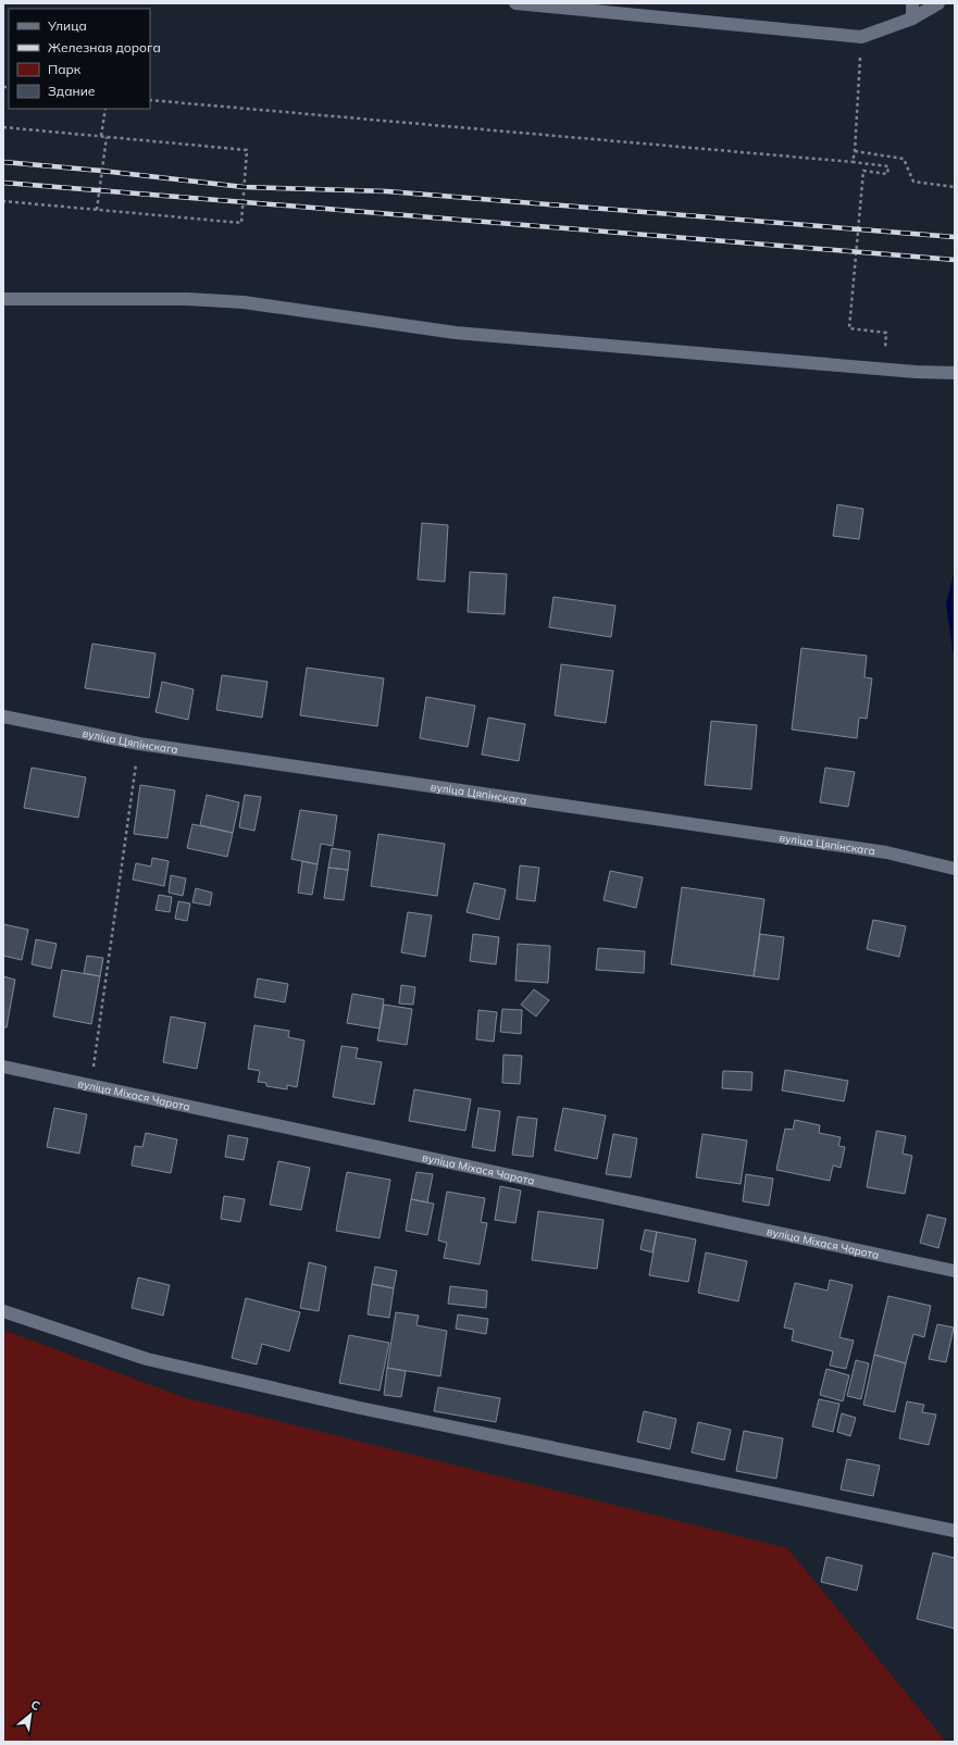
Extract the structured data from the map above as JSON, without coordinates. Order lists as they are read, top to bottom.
{
  "streets": {
    "street": ["вуліца Цяпінскага", "вуліца Міхася Чарота"]
  },
  "legend": [
    "Улица",
    "Железная дорога",
    "Парк",
    "Здание"
  ],
  "north": "top right"
}
